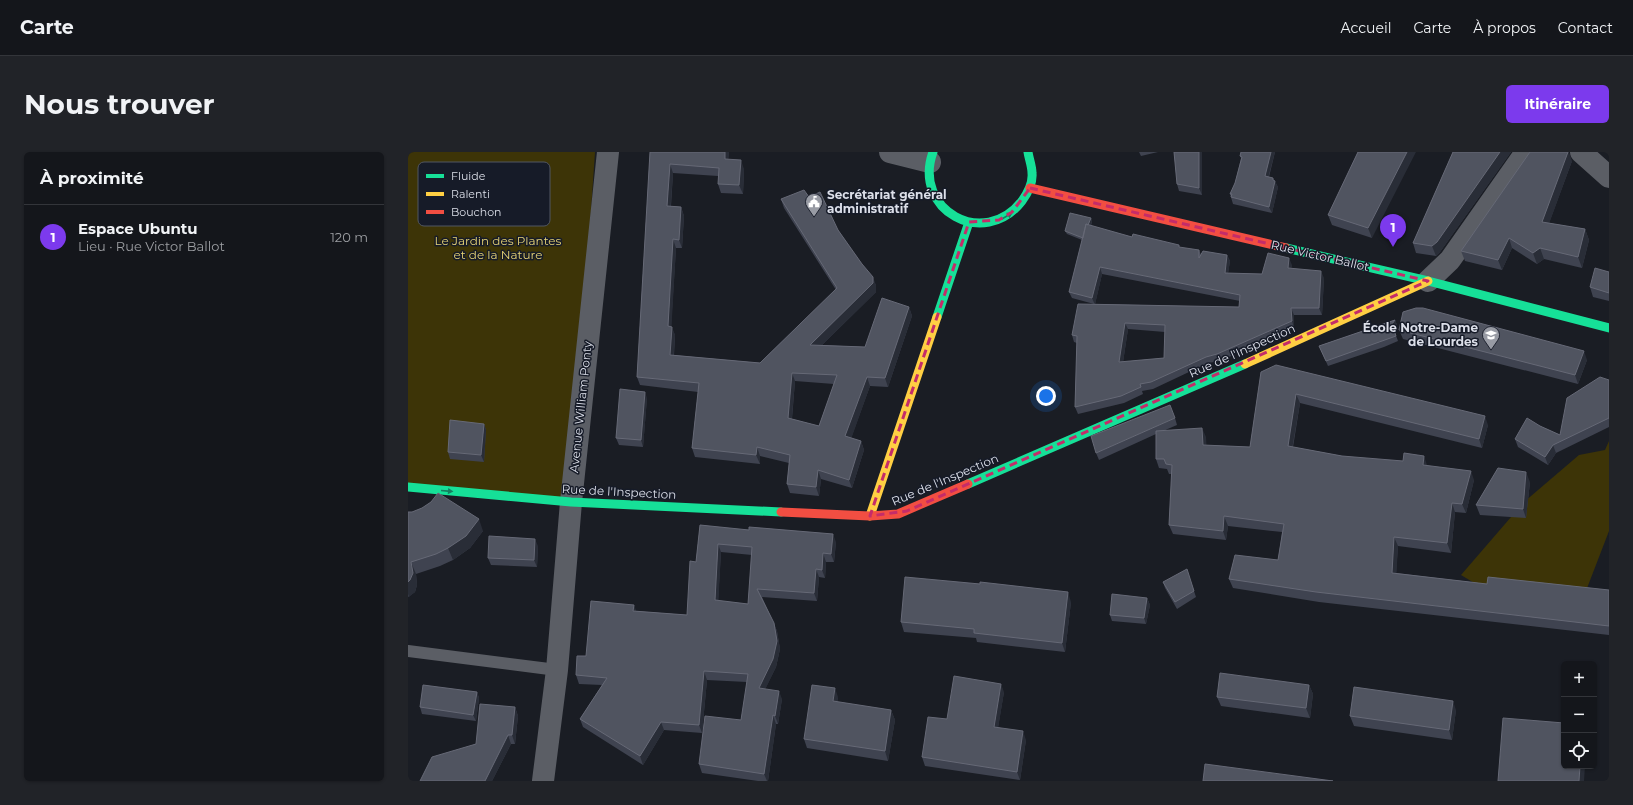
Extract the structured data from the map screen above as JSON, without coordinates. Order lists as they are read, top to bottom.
{
  "streets": {
    "street": ["Rue Victor Ballot", "Rue de l'Inspection", "Avenue William Ponty"]
  },
  "crossings": [
    ["Rue Victor Ballot", "Rue de l'Inspection"],
    ["Rue de l'Inspection", "Avenue William Ponty"]
  ],
  "parks": ["Le Jardin des Plantes et de la Nature"],
  "places": {
    "public building": ["Secrétariat général administratif"],
    "school or university": ["École Notre-Dame de Lourdes"]
  },
  "legend": ["Fluide", "Ralenti", "Bouchon"],
  "page": {
    "header": "Carte",
    "nav": [
      "Accueil",
      "Carte",
      "À propos",
      "Contact"
    ],
    "buttons": "Itinéraire",
    "title": "Nous trouver",
    "heading": "À proximité",
    "list": [
      {
        "mark": "1",
        "name": "Espace Ubuntu",
        "note": "Lieu · Rue Victor Ballot",
        "value": "120 m"
      }
    ],
    "pins": "1",
    "map_buttons": ["+", "−"]
  }
}
